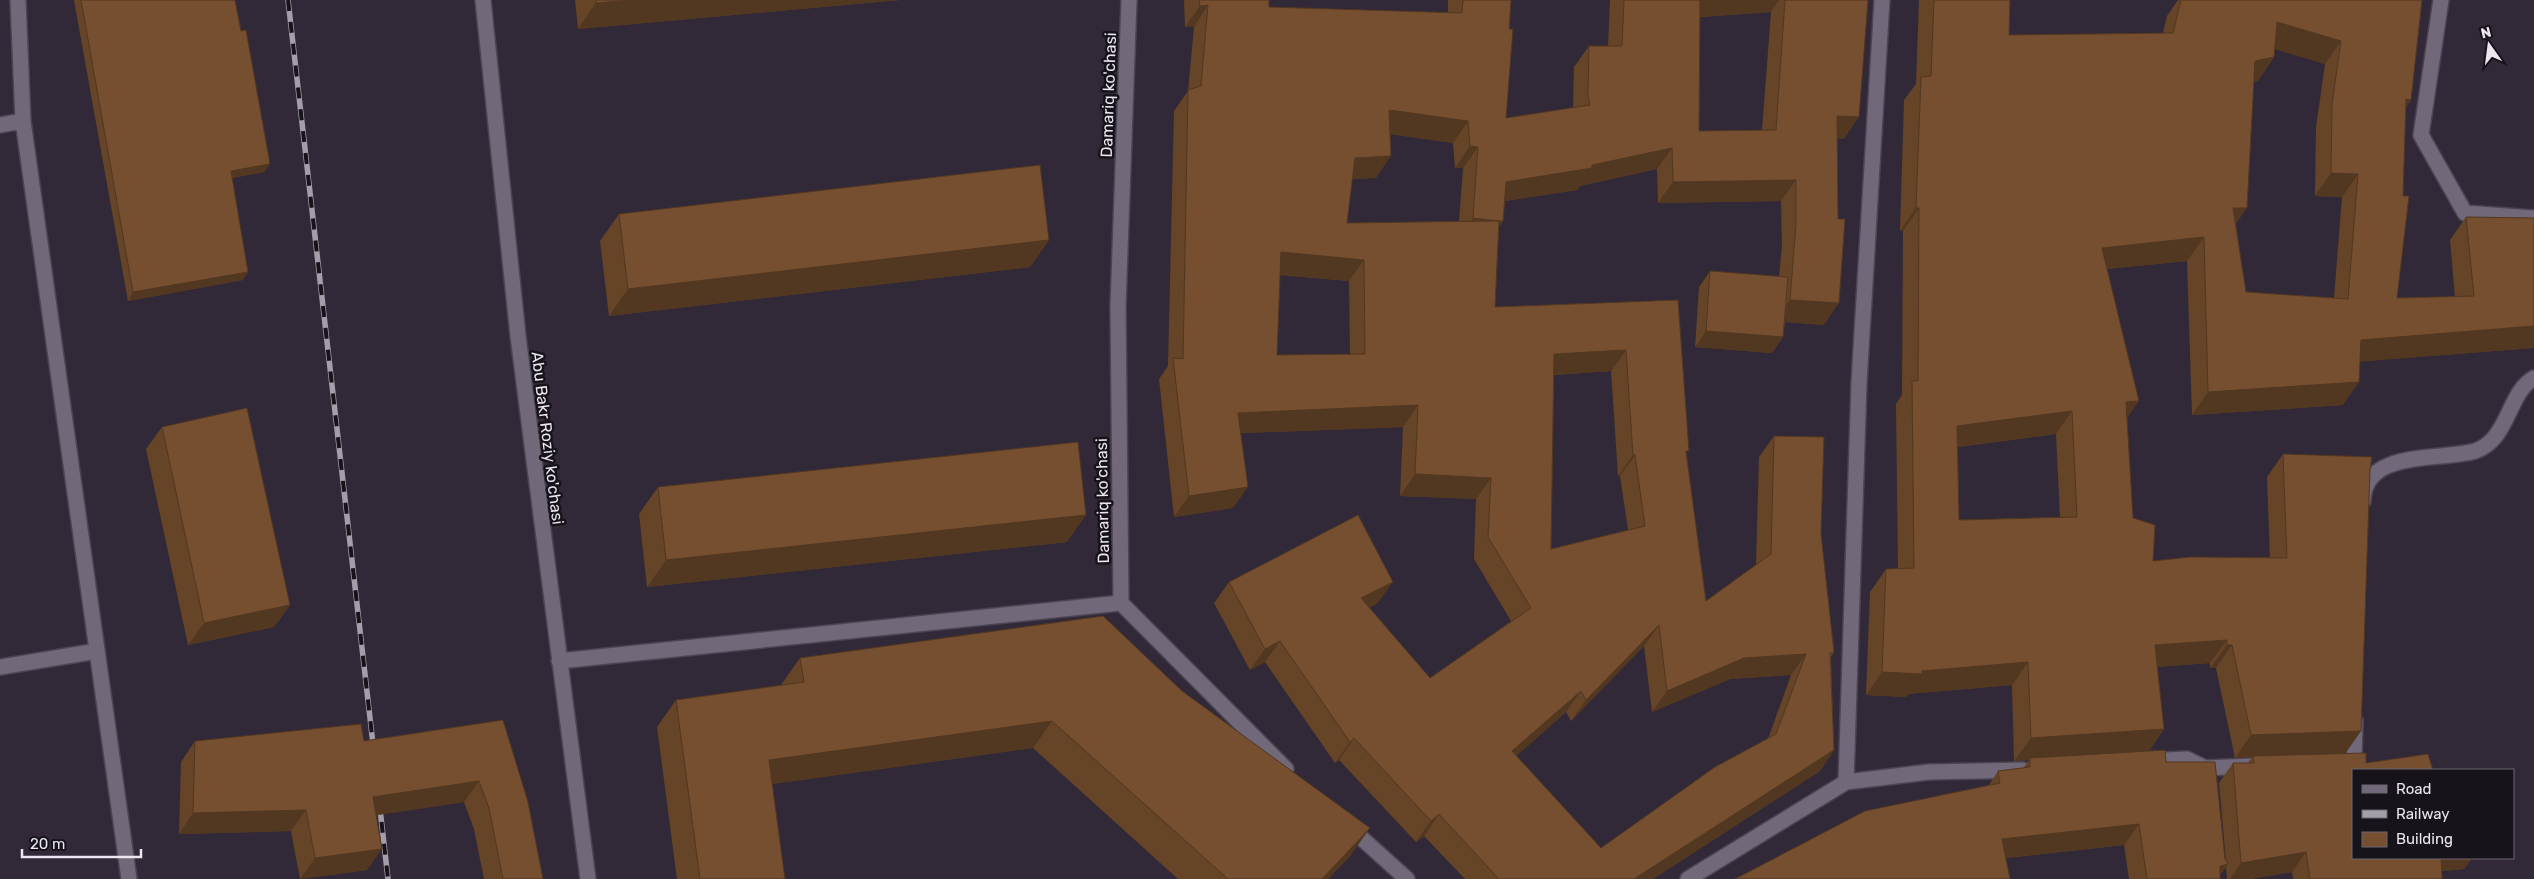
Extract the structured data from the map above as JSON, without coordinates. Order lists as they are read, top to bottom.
{
  "streets": {
    "street": ["Damariq ko'chasi", "Abu Bakr Roziy ko'chasi"]
  },
  "legend": ["Road", "Railway", "Building"],
  "scale_bar": "20 m",
  "north": "top"
}
